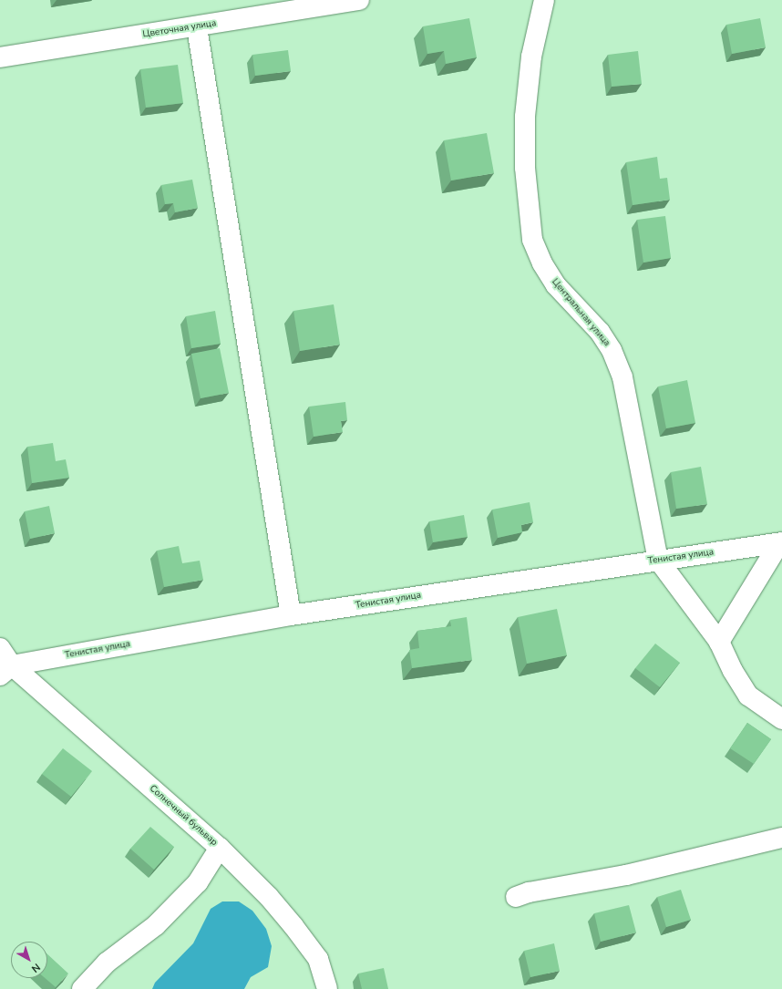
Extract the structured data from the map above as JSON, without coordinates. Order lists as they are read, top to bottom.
{
  "streets": {
    "street": [
      "Цветочная улица",
      "Центральная улица",
      "Тенистая улица",
      "Солнечный бульвар"
    ]
  },
  "crossings": [
    ["Центральная улица", "Тенистая улица"],
    ["Тенистая улица", "Солнечный бульвар"]
  ],
  "north": "bottom right"
}
